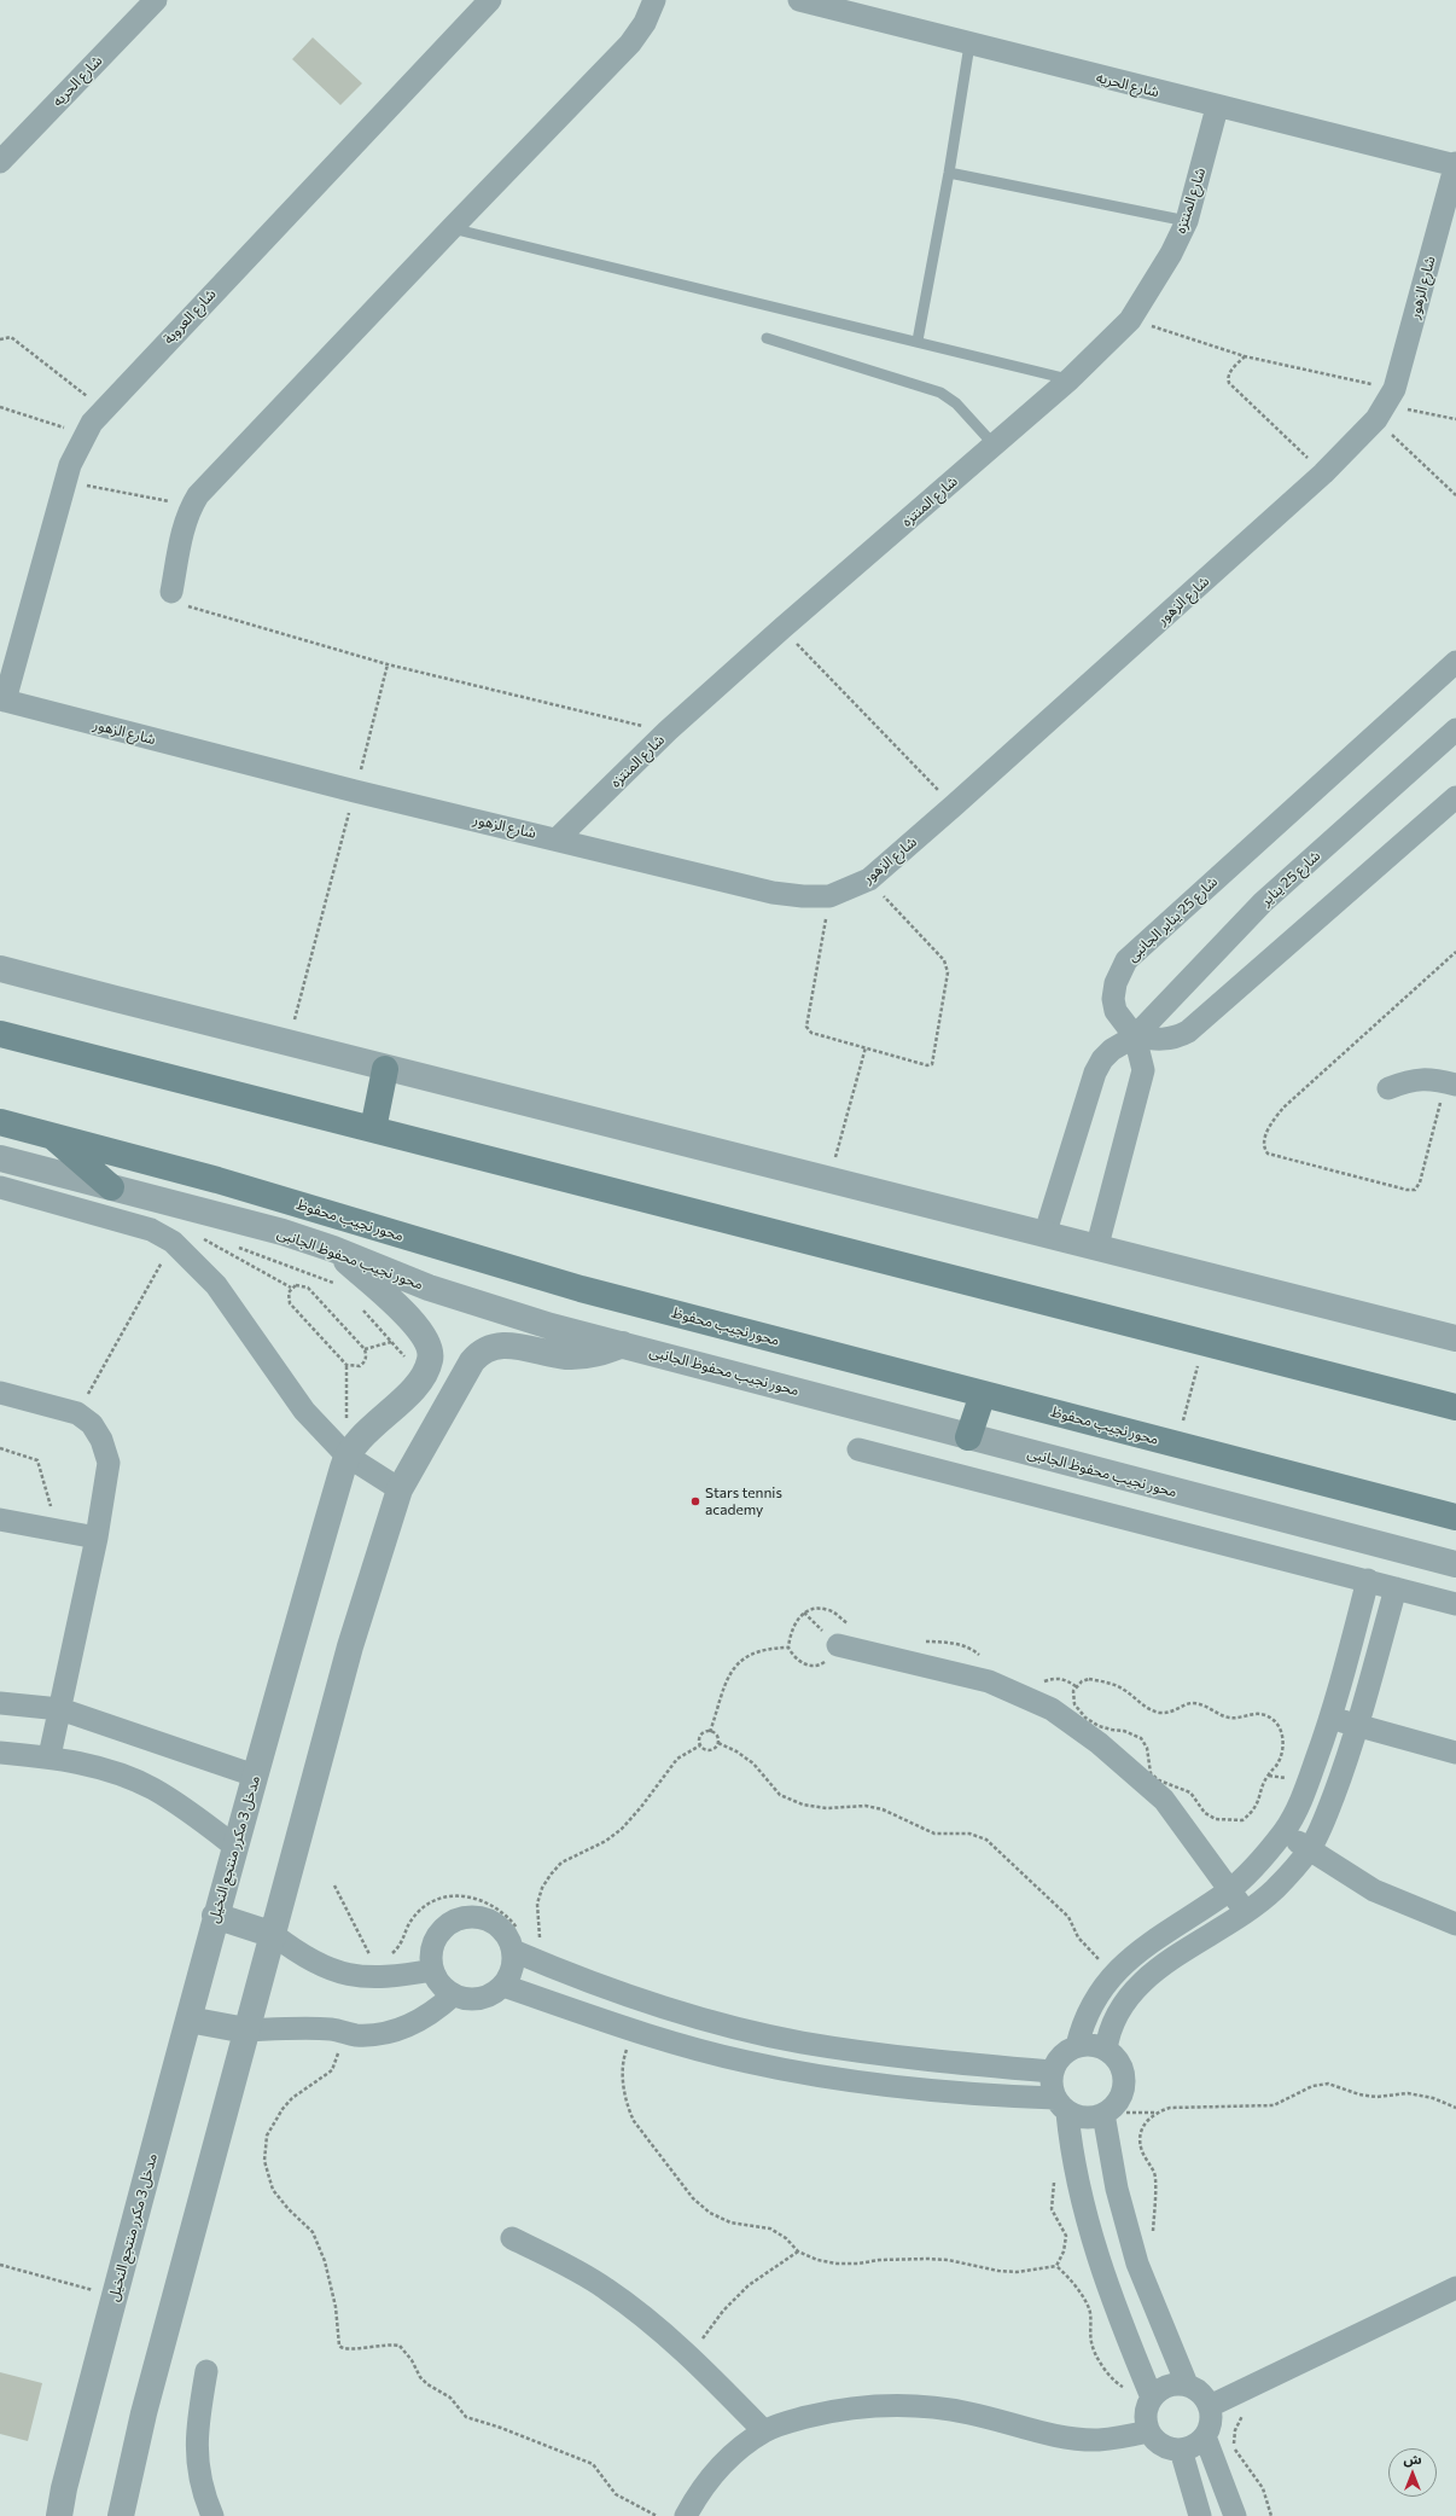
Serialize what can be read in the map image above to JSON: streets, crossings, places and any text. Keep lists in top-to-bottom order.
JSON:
{
  "streets": {
    "main road": ["محور نجيب محفوظ"],
    "street": [
      "شارع الحريه",
      "شارع المنتزه",
      "شارع الزهور",
      "شارع العروبة",
      "شارع 25 يناير",
      "شارع 25 يناير الجانبى",
      "محور نجيب محفوظ الجانبى",
      "مدخل 3 مكرر منتجع النخيل"
    ]
  },
  "crossings": [
    ["شارع الحريه", "شارع المنتزه"],
    ["شارع الحريه", "شارع الزهور"],
    ["شارع المنتزه", "شارع الزهور"],
    ["شارع الزهور", "شارع العروبة"],
    ["شارع 25 يناير", "شارع 25 يناير الجانبى"],
    ["محور نجيب محفوظ الجانبى", "مدخل 3 مكرر منتجع النخيل"]
  ],
  "places": ["Stars tennis academy"],
  "north": "top"
}
